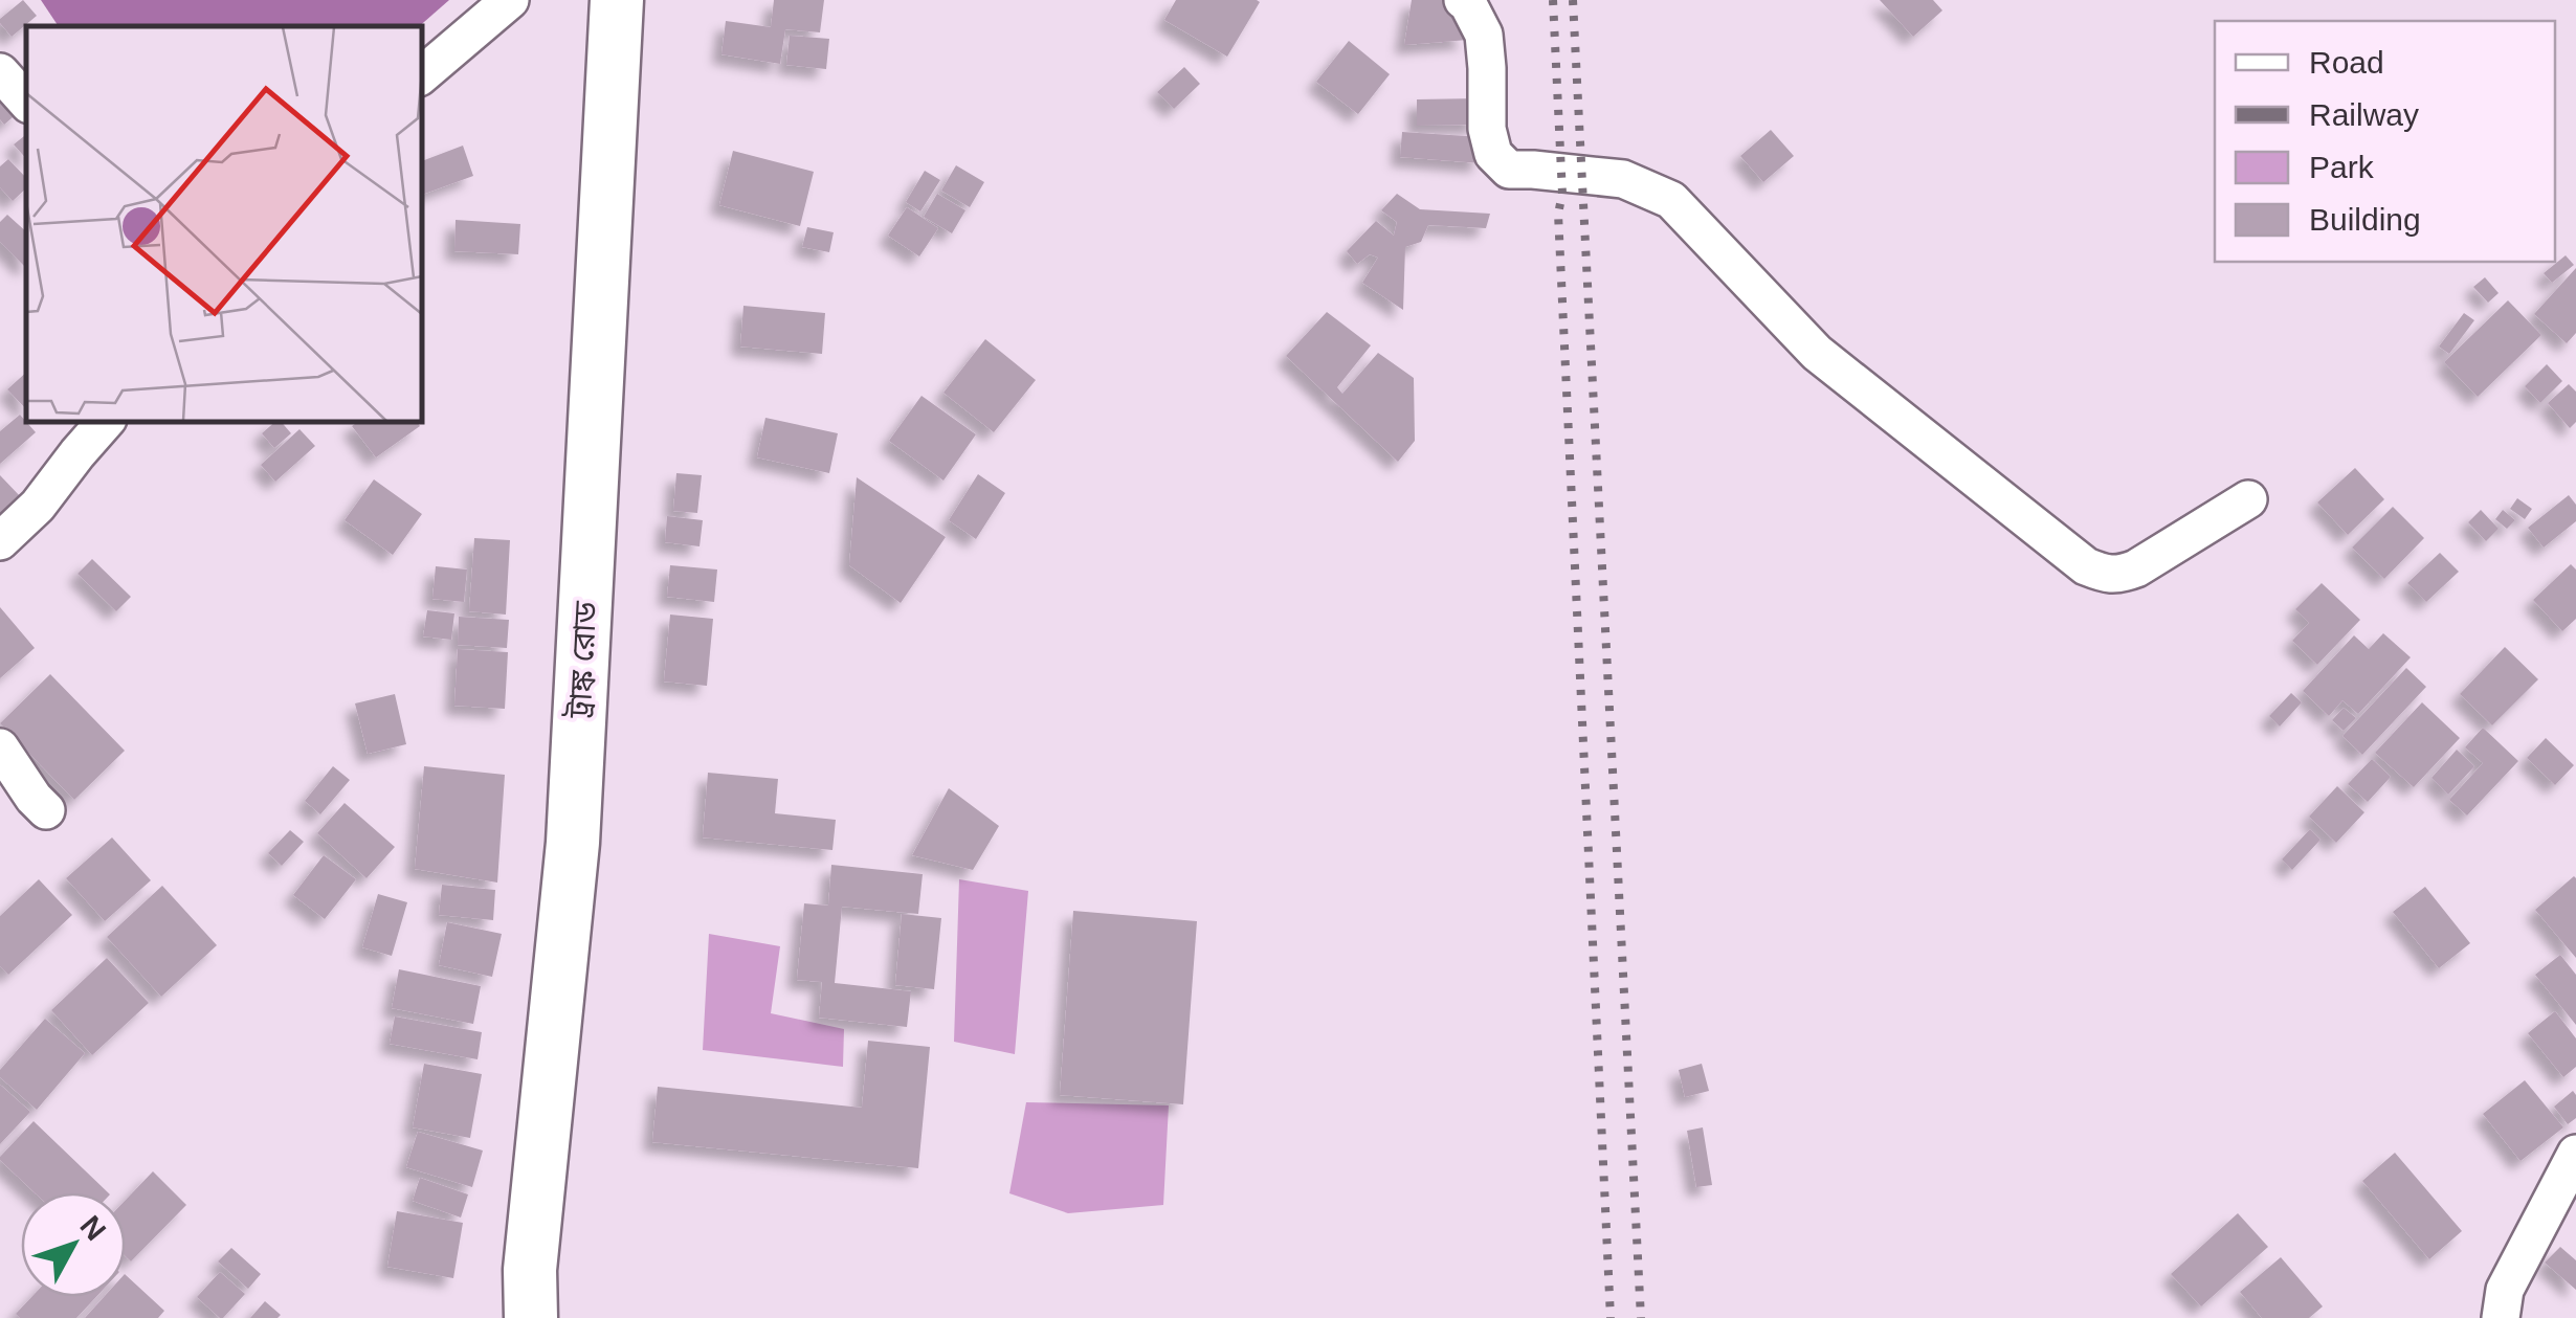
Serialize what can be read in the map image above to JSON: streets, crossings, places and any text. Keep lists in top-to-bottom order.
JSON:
{
  "streets": {
    "main road": ["ট্রাঙ্ক রোড"]
  },
  "legend": [
    "Road",
    "Railway",
    "Park",
    "Building"
  ],
  "north": "top right"
}
